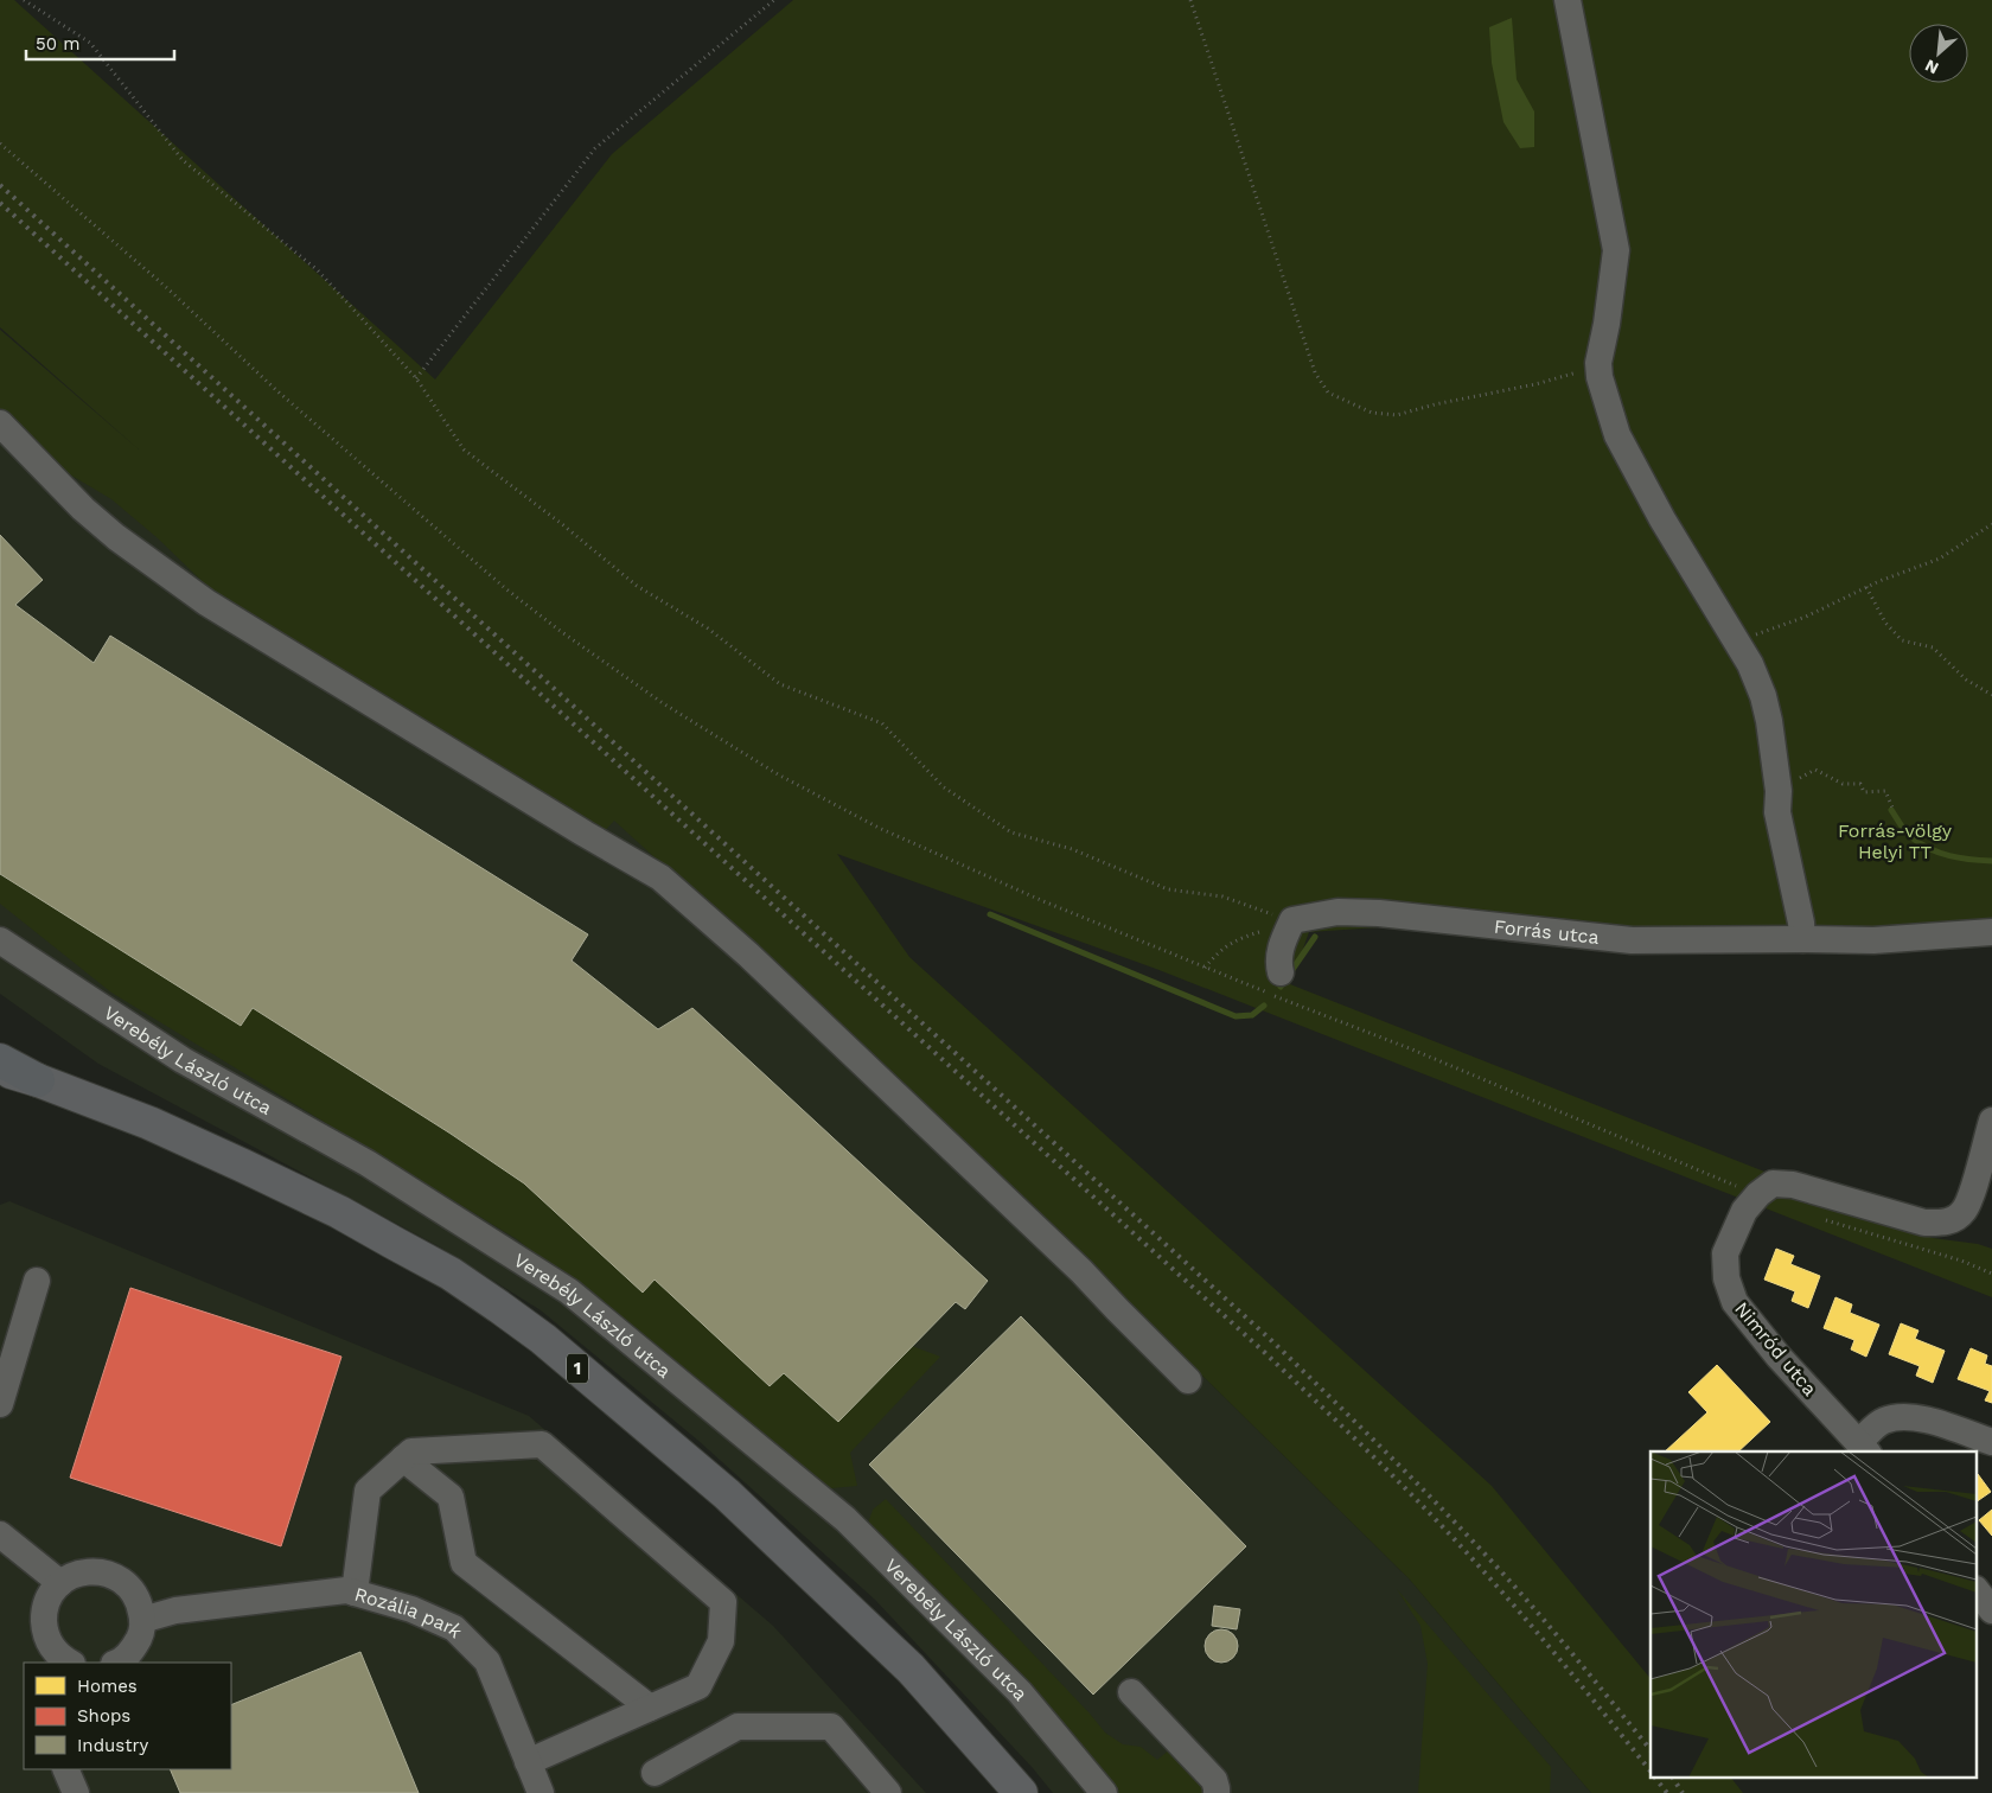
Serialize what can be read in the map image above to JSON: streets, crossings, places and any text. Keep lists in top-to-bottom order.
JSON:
{
  "streets": {
    "main road": ["1"],
    "street": [
      "Forrás utca",
      "Verebély László utca",
      "Nimród utca",
      "Rozália park"
    ]
  },
  "parks": ["Forrás-völgy Helyi TT"],
  "legend": ["Homes", "Shops", "Industry"],
  "scale_bar": "50 m",
  "north": "bottom left"
}
